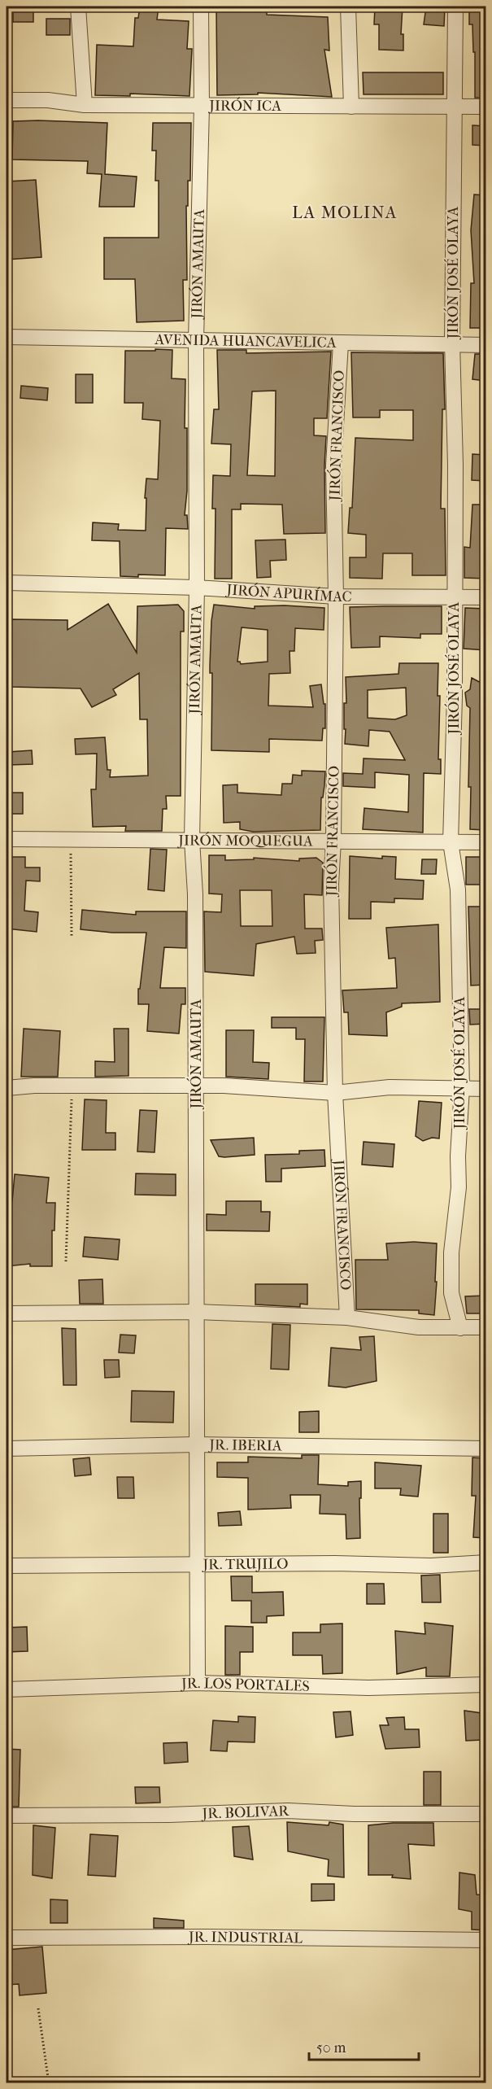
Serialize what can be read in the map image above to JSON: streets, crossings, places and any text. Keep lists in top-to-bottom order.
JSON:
{
  "streets": {
    "street": [
      "JIRÓN ICA",
      "JIRÓN AMAUTA",
      "JIRÓN JOSÉ OLAYA",
      "AVENIDA HUANCAVELICA",
      "JIRÓN FRANCISCO",
      "JIRÓN APURÍMAC",
      "JIRÓN MOQUEGUA",
      "JR. IBERIA",
      "JR. TRUJILO",
      "JR. LOS PORTALES",
      "JR. BOLIVAR",
      "JR. INDUSTRIAL"
    ]
  },
  "crossings": [
    ["JIRÓN ICA", "JIRÓN AMAUTA"],
    ["JIRÓN ICA", "JIRÓN JOSÉ OLAYA"],
    ["JIRÓN AMAUTA", "AVENIDA HUANCAVELICA"],
    ["JIRÓN AMAUTA", "JIRÓN APURÍMAC"],
    ["JIRÓN AMAUTA", "JIRÓN MOQUEGUA"],
    ["JIRÓN AMAUTA", "JR. IBERIA"],
    ["JIRÓN AMAUTA", "JR. TRUJILO"],
    ["JIRÓN AMAUTA", "JR. LOS PORTALES"],
    ["JIRÓN JOSÉ OLAYA", "AVENIDA HUANCAVELICA"],
    ["JIRÓN JOSÉ OLAYA", "JIRÓN APURÍMAC"],
    ["JIRÓN JOSÉ OLAYA", "JIRÓN MOQUEGUA"],
    ["AVENIDA HUANCAVELICA", "JIRÓN FRANCISCO"],
    ["JIRÓN FRANCISCO", "JIRÓN APURÍMAC"],
    ["JIRÓN FRANCISCO", "JIRÓN MOQUEGUA"]
  ],
  "districts": ["LA MOLINA"],
  "scale_bar": "50 m"
}
